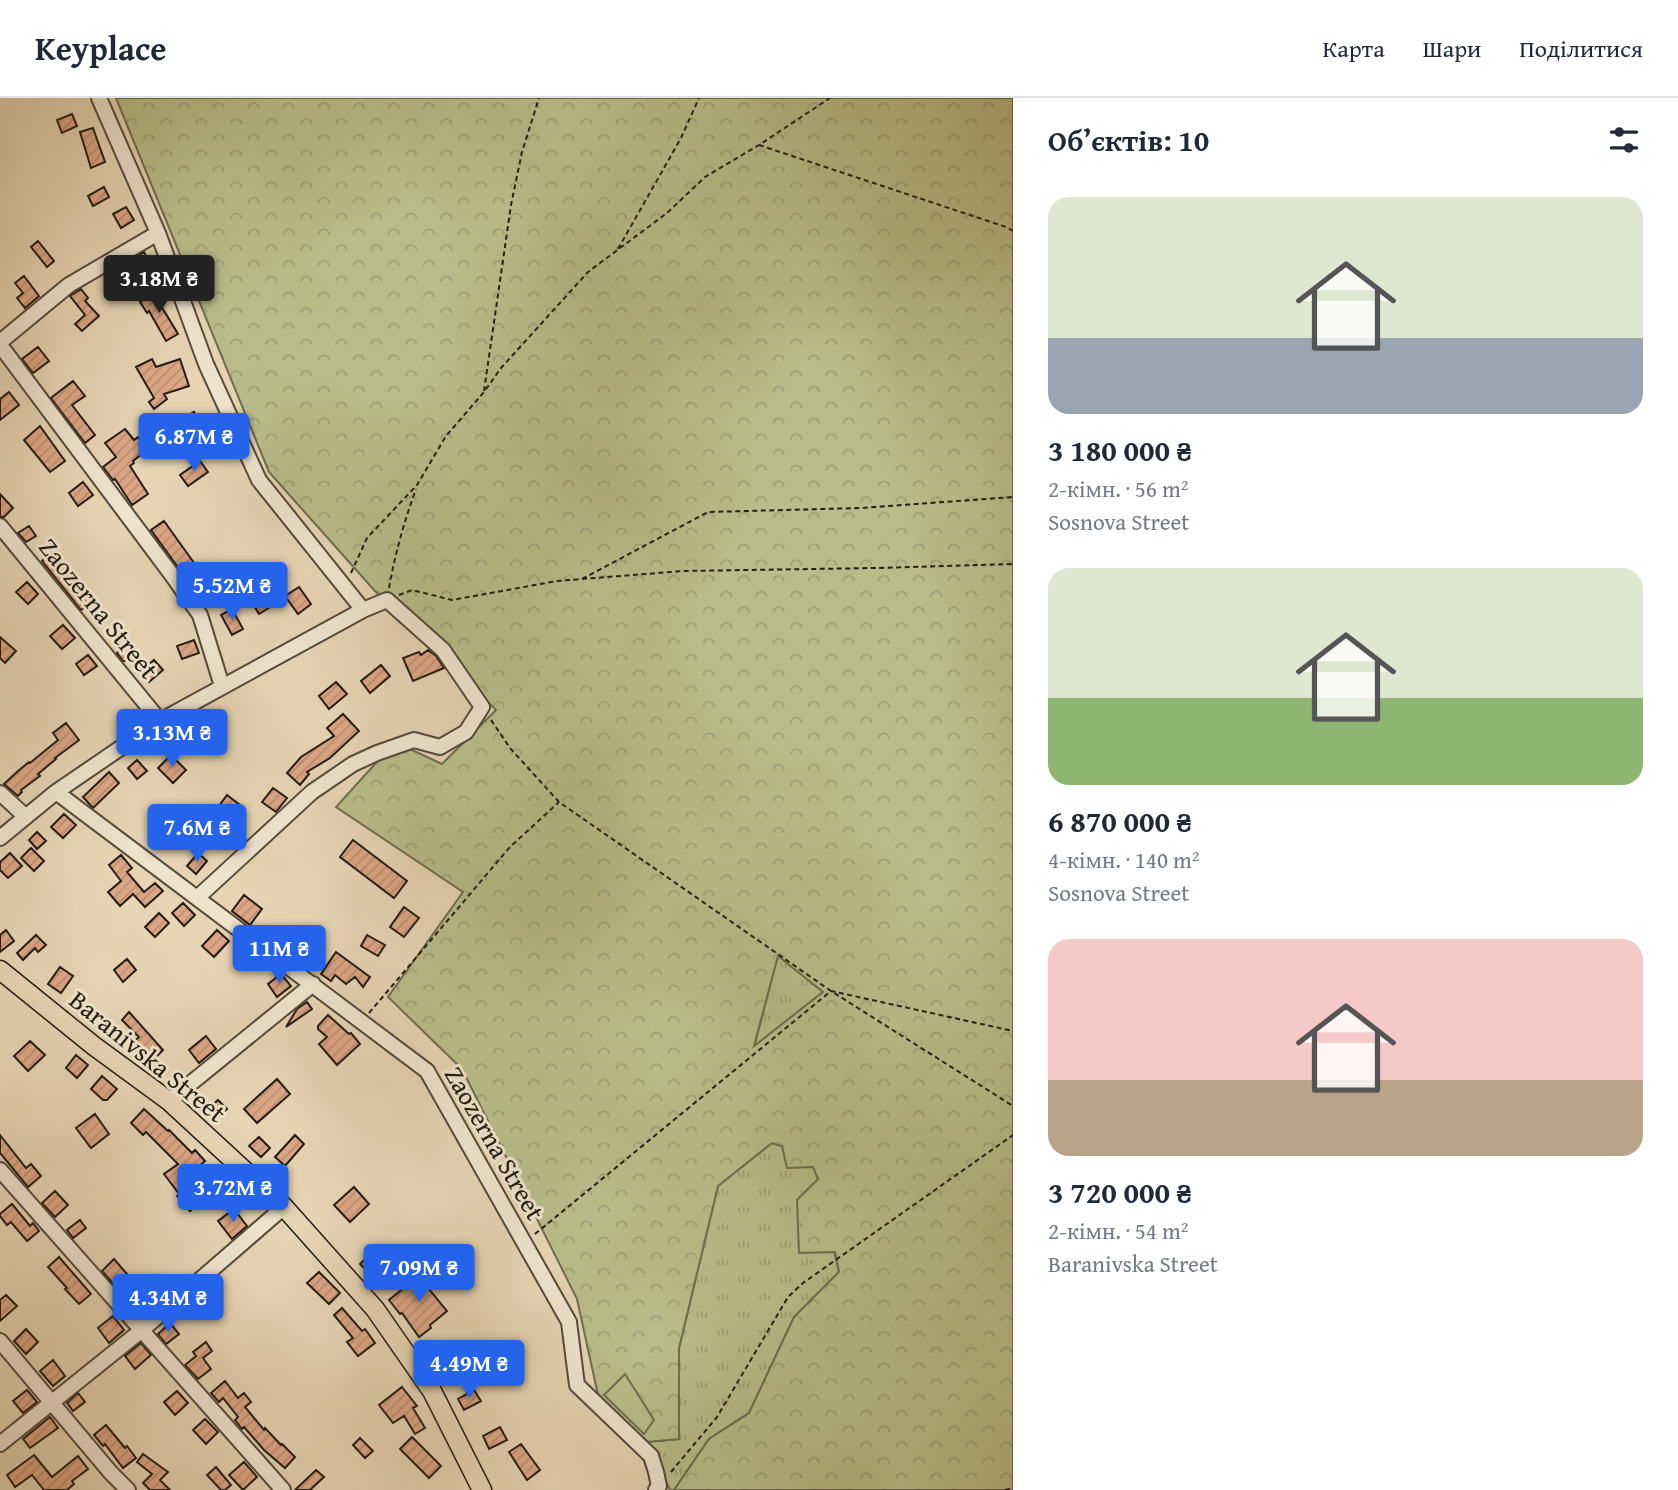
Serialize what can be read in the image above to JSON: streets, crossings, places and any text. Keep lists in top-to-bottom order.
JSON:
{
  "streets": {
    "main road": ["Baranivska Street"],
    "street": ["Zaozerna Street"]
  },
  "page": {
    "header": "Keyplace",
    "nav": ["Карта", "Шари", "Поділитися"],
    "heading": "Об’єктів: 10",
    "list": [
      {
        "name": "3 180 000 ₴",
        "note": "2-кімн. · 56 m² · Sosnova Street"
      },
      {
        "name": "6 870 000 ₴",
        "note": "4-кімн. · 140 m² · Sosnova Street"
      },
      {
        "name": "3 720 000 ₴",
        "note": "2-кімн. · 54 m² · Baranivska Street"
      }
    ],
    "price": [
      "3.18M ₴",
      "6.87M ₴",
      "5.52M ₴",
      "3.13M ₴",
      "7.6M ₴",
      "11M ₴",
      "3.72M ₴",
      "7.09M ₴",
      "4.34M ₴",
      "4.49M ₴"
    ]
  }
}
